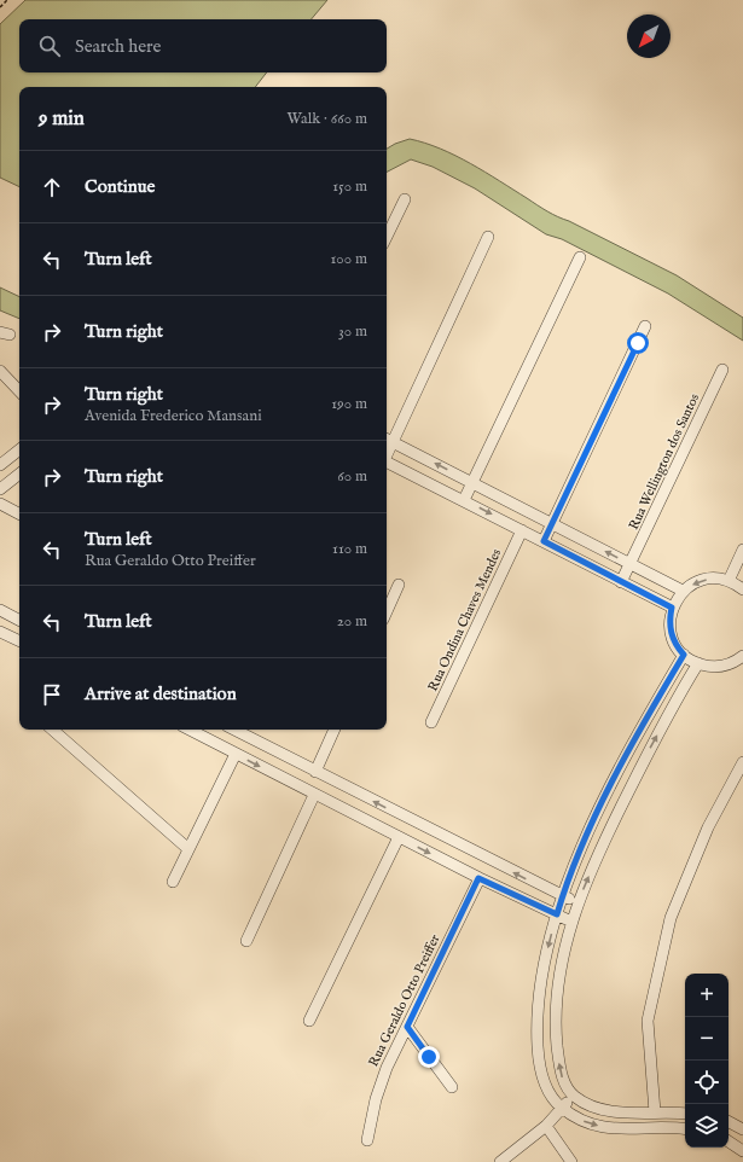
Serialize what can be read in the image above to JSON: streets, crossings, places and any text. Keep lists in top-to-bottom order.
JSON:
{
  "streets": {
    "street": ["Rua Wellington dos Santos", "Rua Ondina Chaves Mendes", "Rua Geraldo Otto Preiffer"]
  },
  "north": "bottom left",
  "page": {
    "search": "Search here",
    "heading": ["9 min", "Walk · 660 m"],
    "list": [
      ["Continue", "150 m"],
      ["Turn left", "100 m"],
      ["Turn right", "30 m"],
      ["Turn right", "Avenida Frederico Mansani", "190 m"],
      ["Turn right", "60 m"],
      ["Turn left", "Rua Geraldo Otto Preiffer", "110 m"],
      ["Turn left", "20 m"],
      "Arrive at destination"
    ],
    "map_buttons": ["+", "−"]
  }
}
